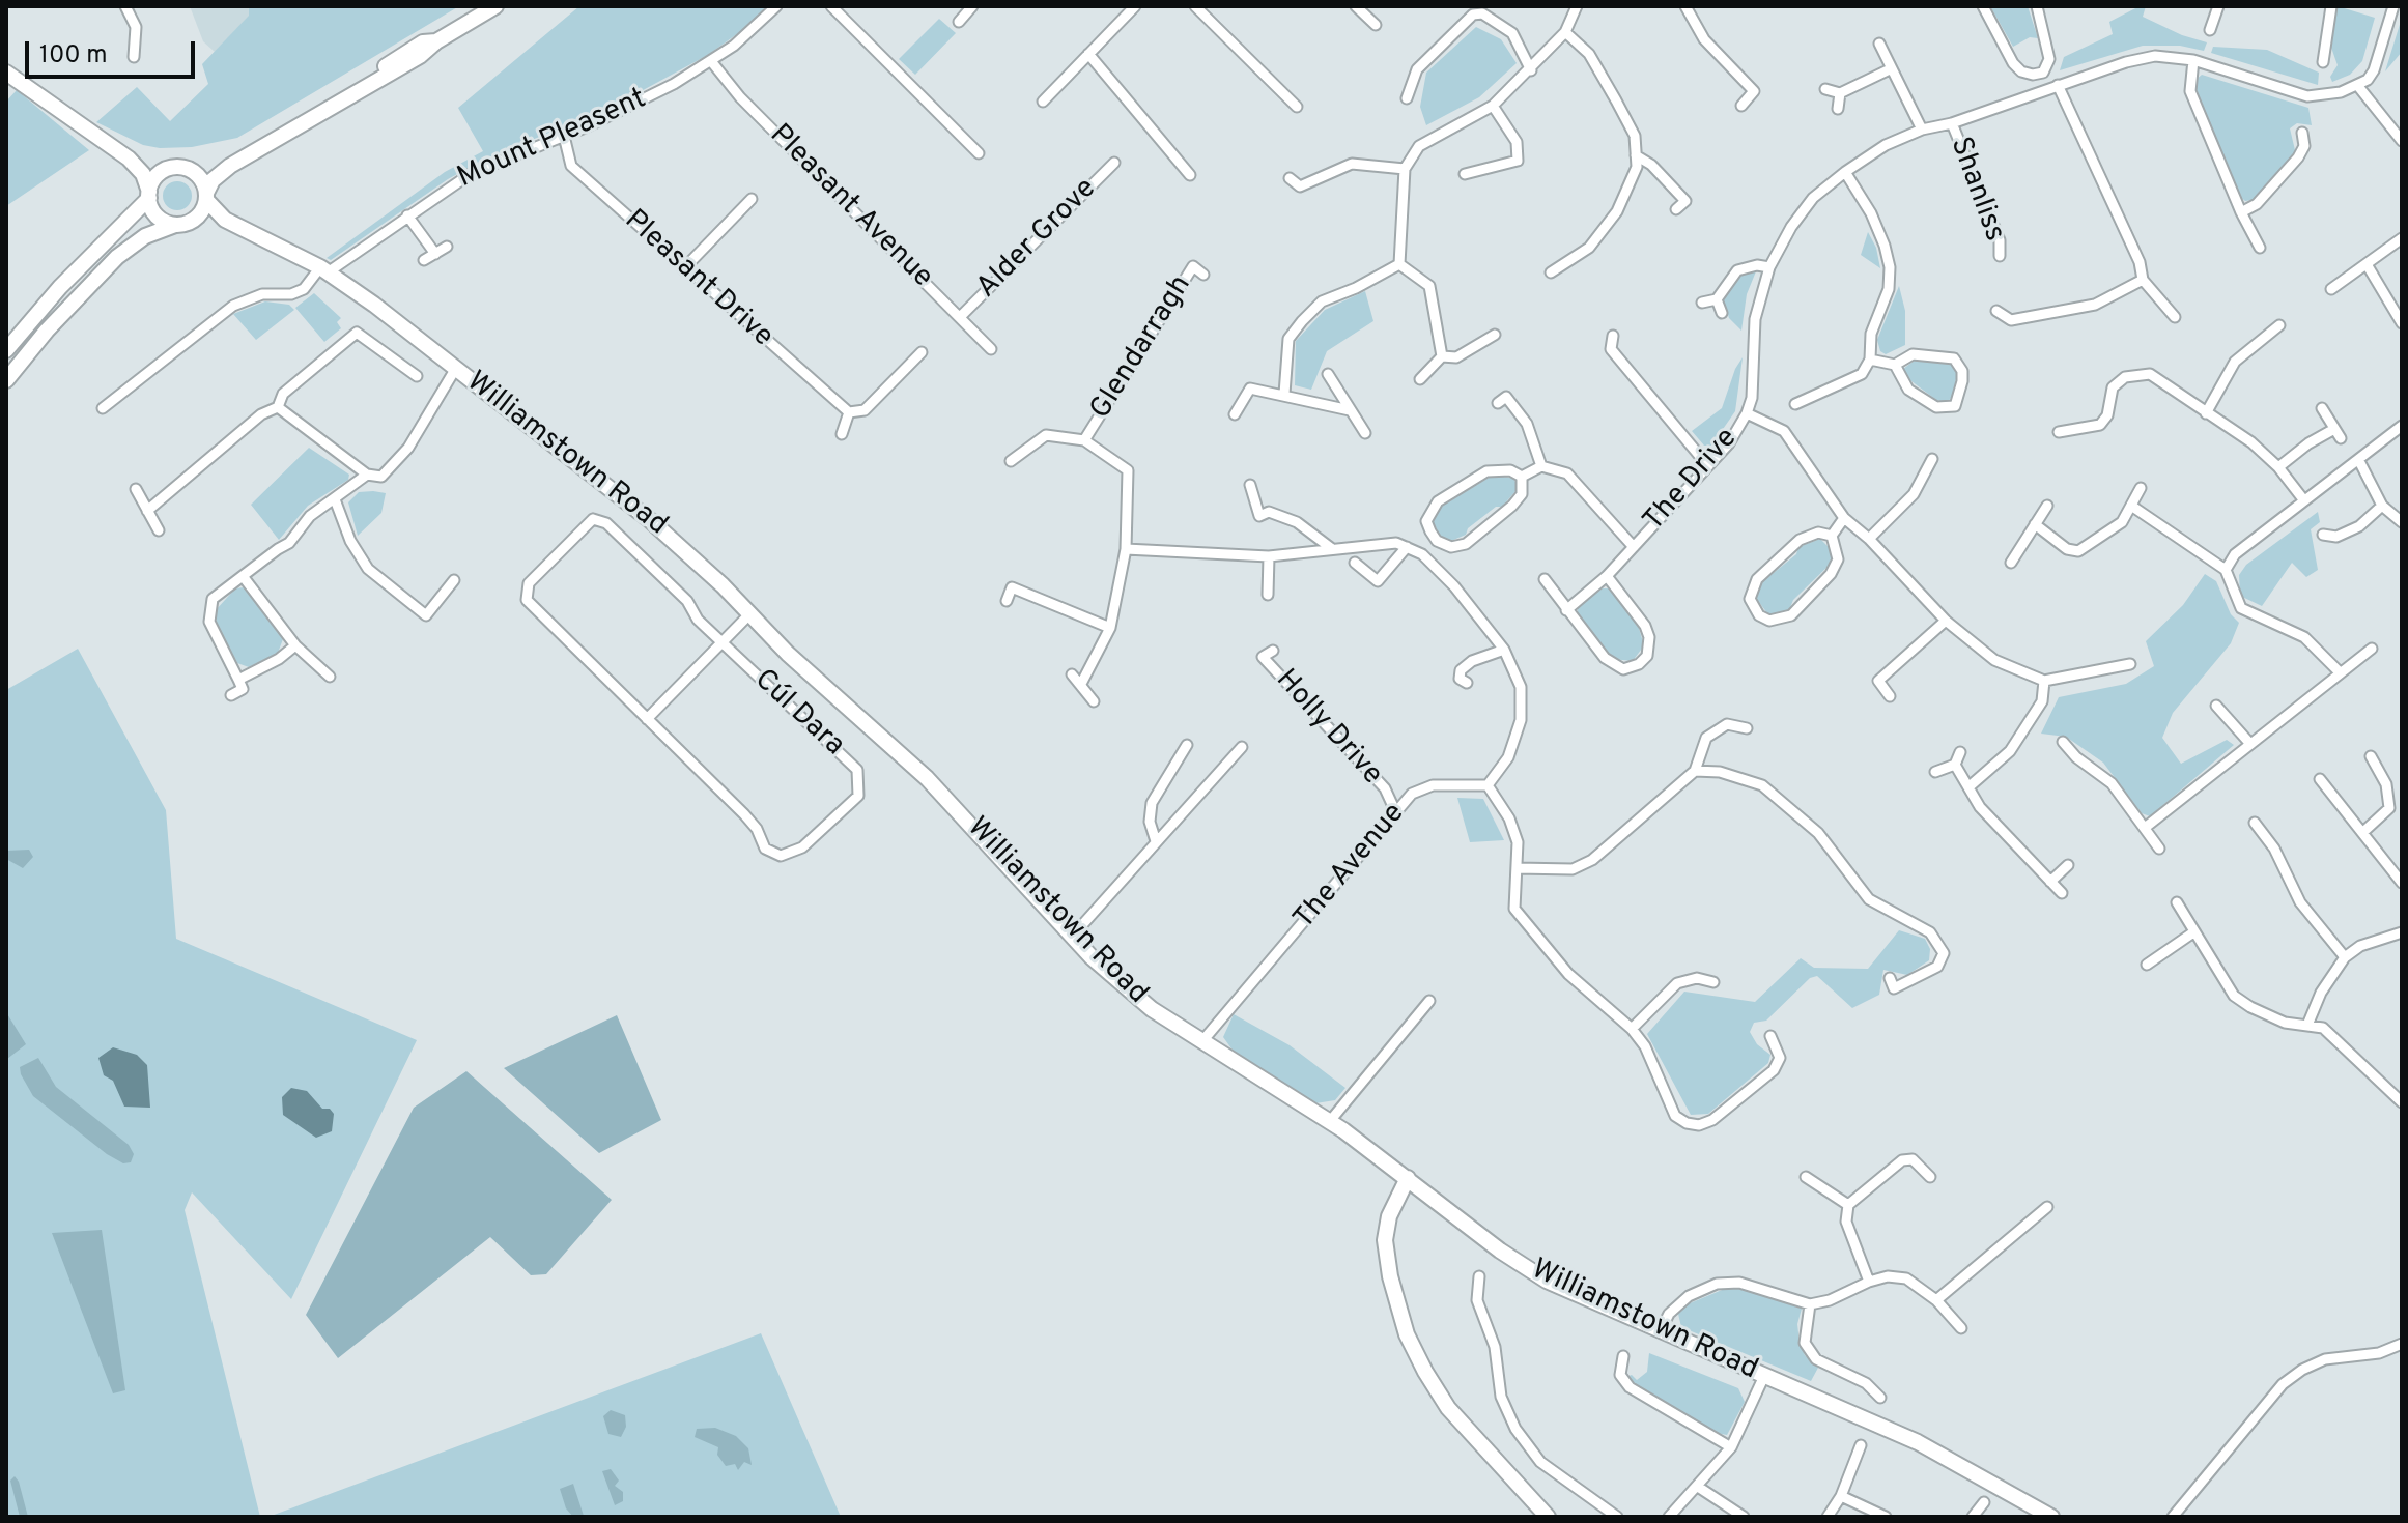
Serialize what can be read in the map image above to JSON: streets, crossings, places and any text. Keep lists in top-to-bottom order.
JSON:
{
  "streets": {
    "street": [
      "Mount Pleasent",
      "Shanliss",
      "Pleasant Avenue",
      "Alder Grove",
      "Pleasant Drive",
      "Glendarragh",
      "Williamstown Road",
      "The Drive",
      "Cúl Dara",
      "Holly Drive",
      "The Avenue"
    ]
  },
  "crossings": [
    ["Mount Pleasent", "Pleasant Avenue"],
    ["Mount Pleasent", "Pleasant Drive"],
    ["Mount Pleasent", "Williamstown Road"],
    ["Shanliss", "The Drive"],
    ["Pleasant Avenue", "Alder Grove"],
    ["Williamstown Road", "The Avenue"],
    ["Holly Drive", "The Avenue"]
  ],
  "scale_bar": "100 m"
}
